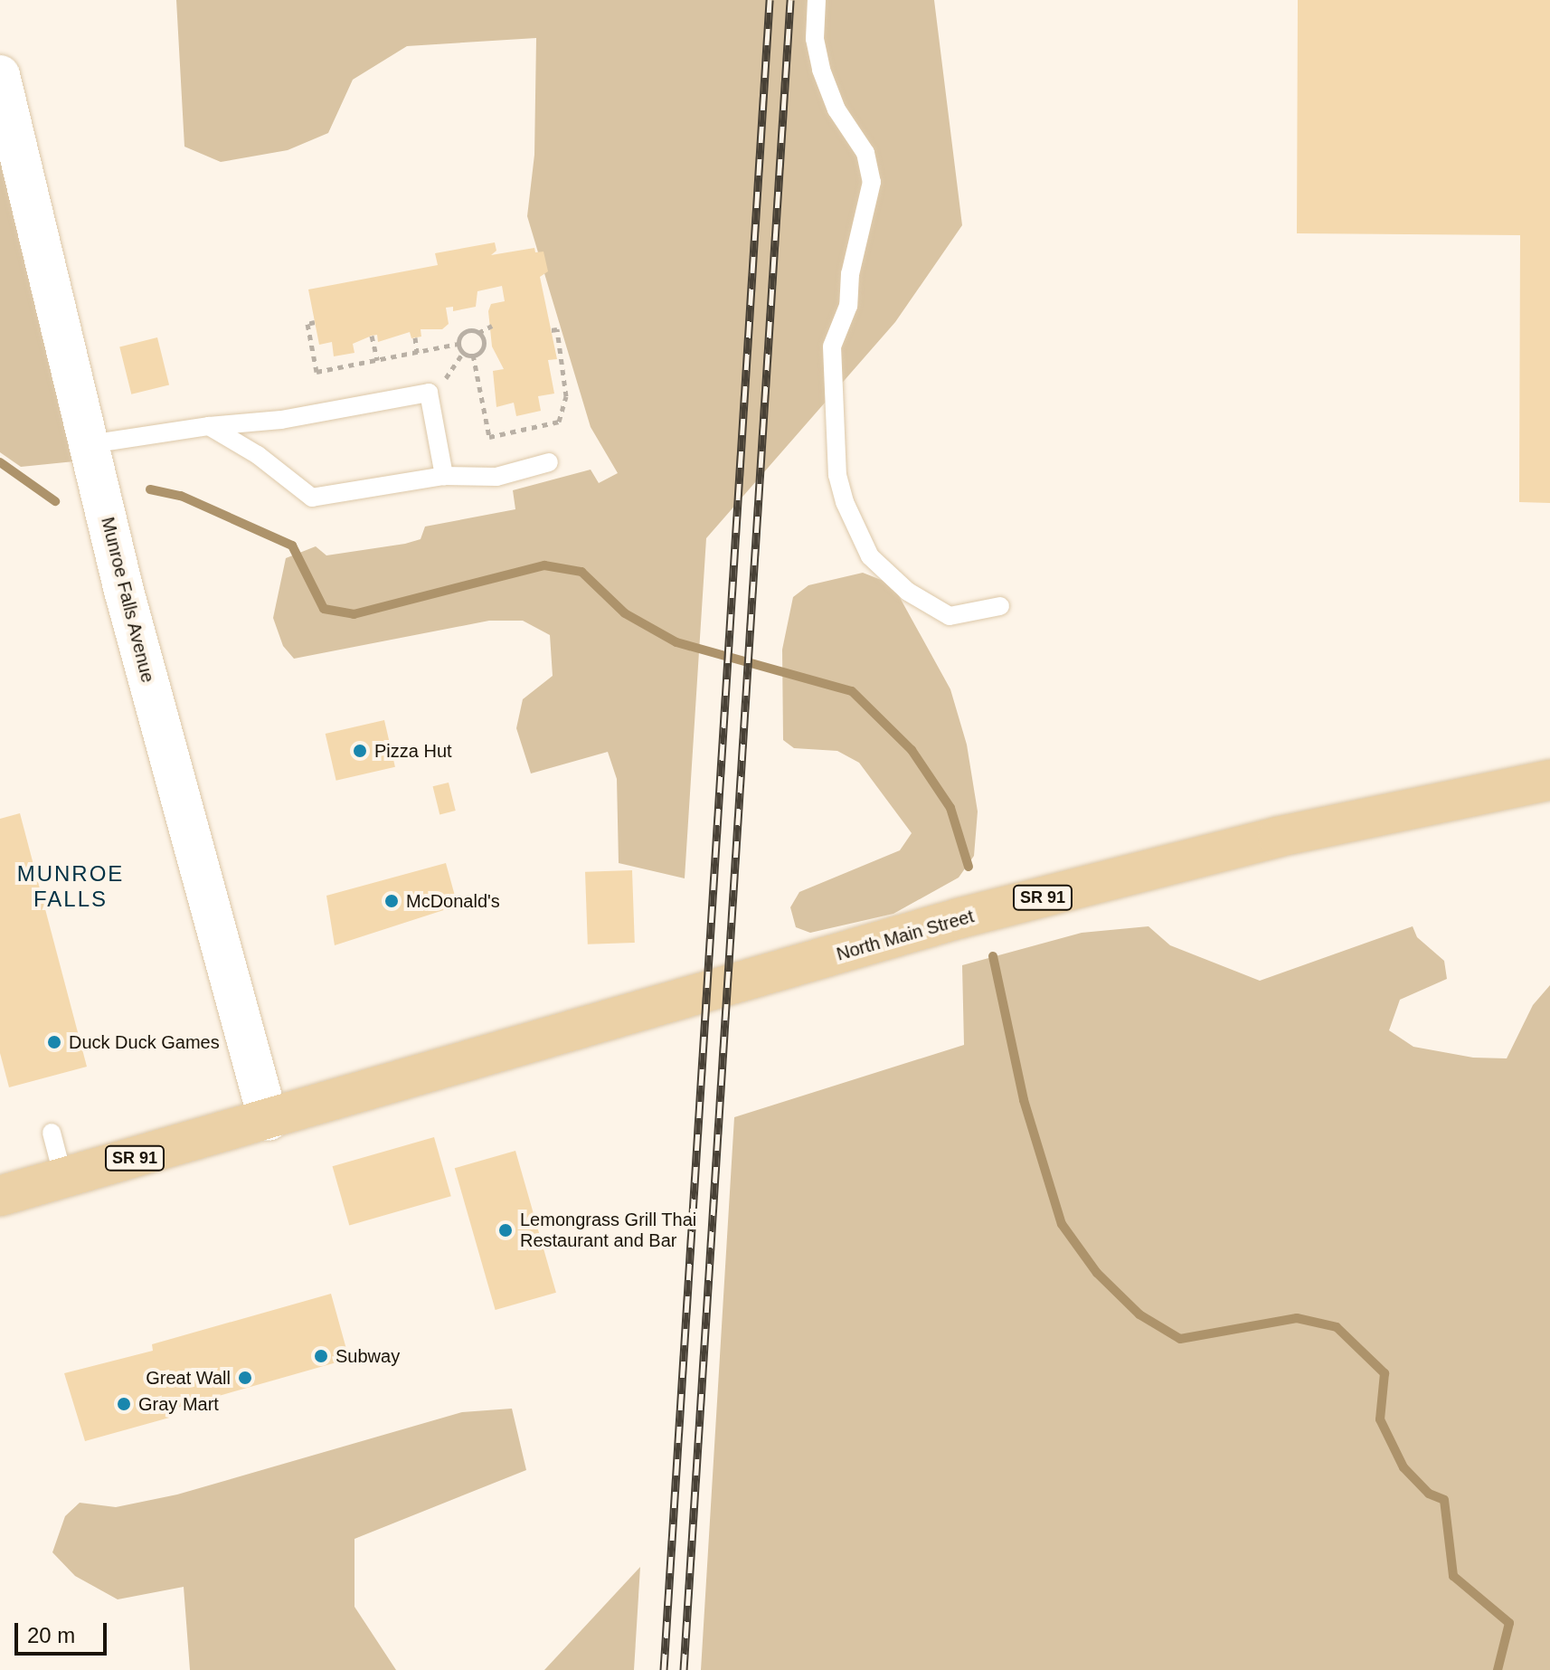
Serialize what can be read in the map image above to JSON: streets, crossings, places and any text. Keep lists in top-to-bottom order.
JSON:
{
  "streets": {
    "main road": ["SR 91", "North Main Street"],
    "street": ["Munroe Falls Avenue"]
  },
  "crossings": [
    ["Munroe Falls Avenue", "SR 91"],
    ["Munroe Falls Avenue", "North Main Street"],
    ["SR 91", "North Main Street"]
  ],
  "districts": ["MUNROE FALLS"],
  "places": [
    "Pizza Hut",
    "McDonald's",
    "Duck Duck Games",
    "Lemongrass Grill Thai Restaurant and Bar",
    "Subway",
    "Great Wall",
    "Gray Mart"
  ],
  "scale_bar": "20 m"
}
